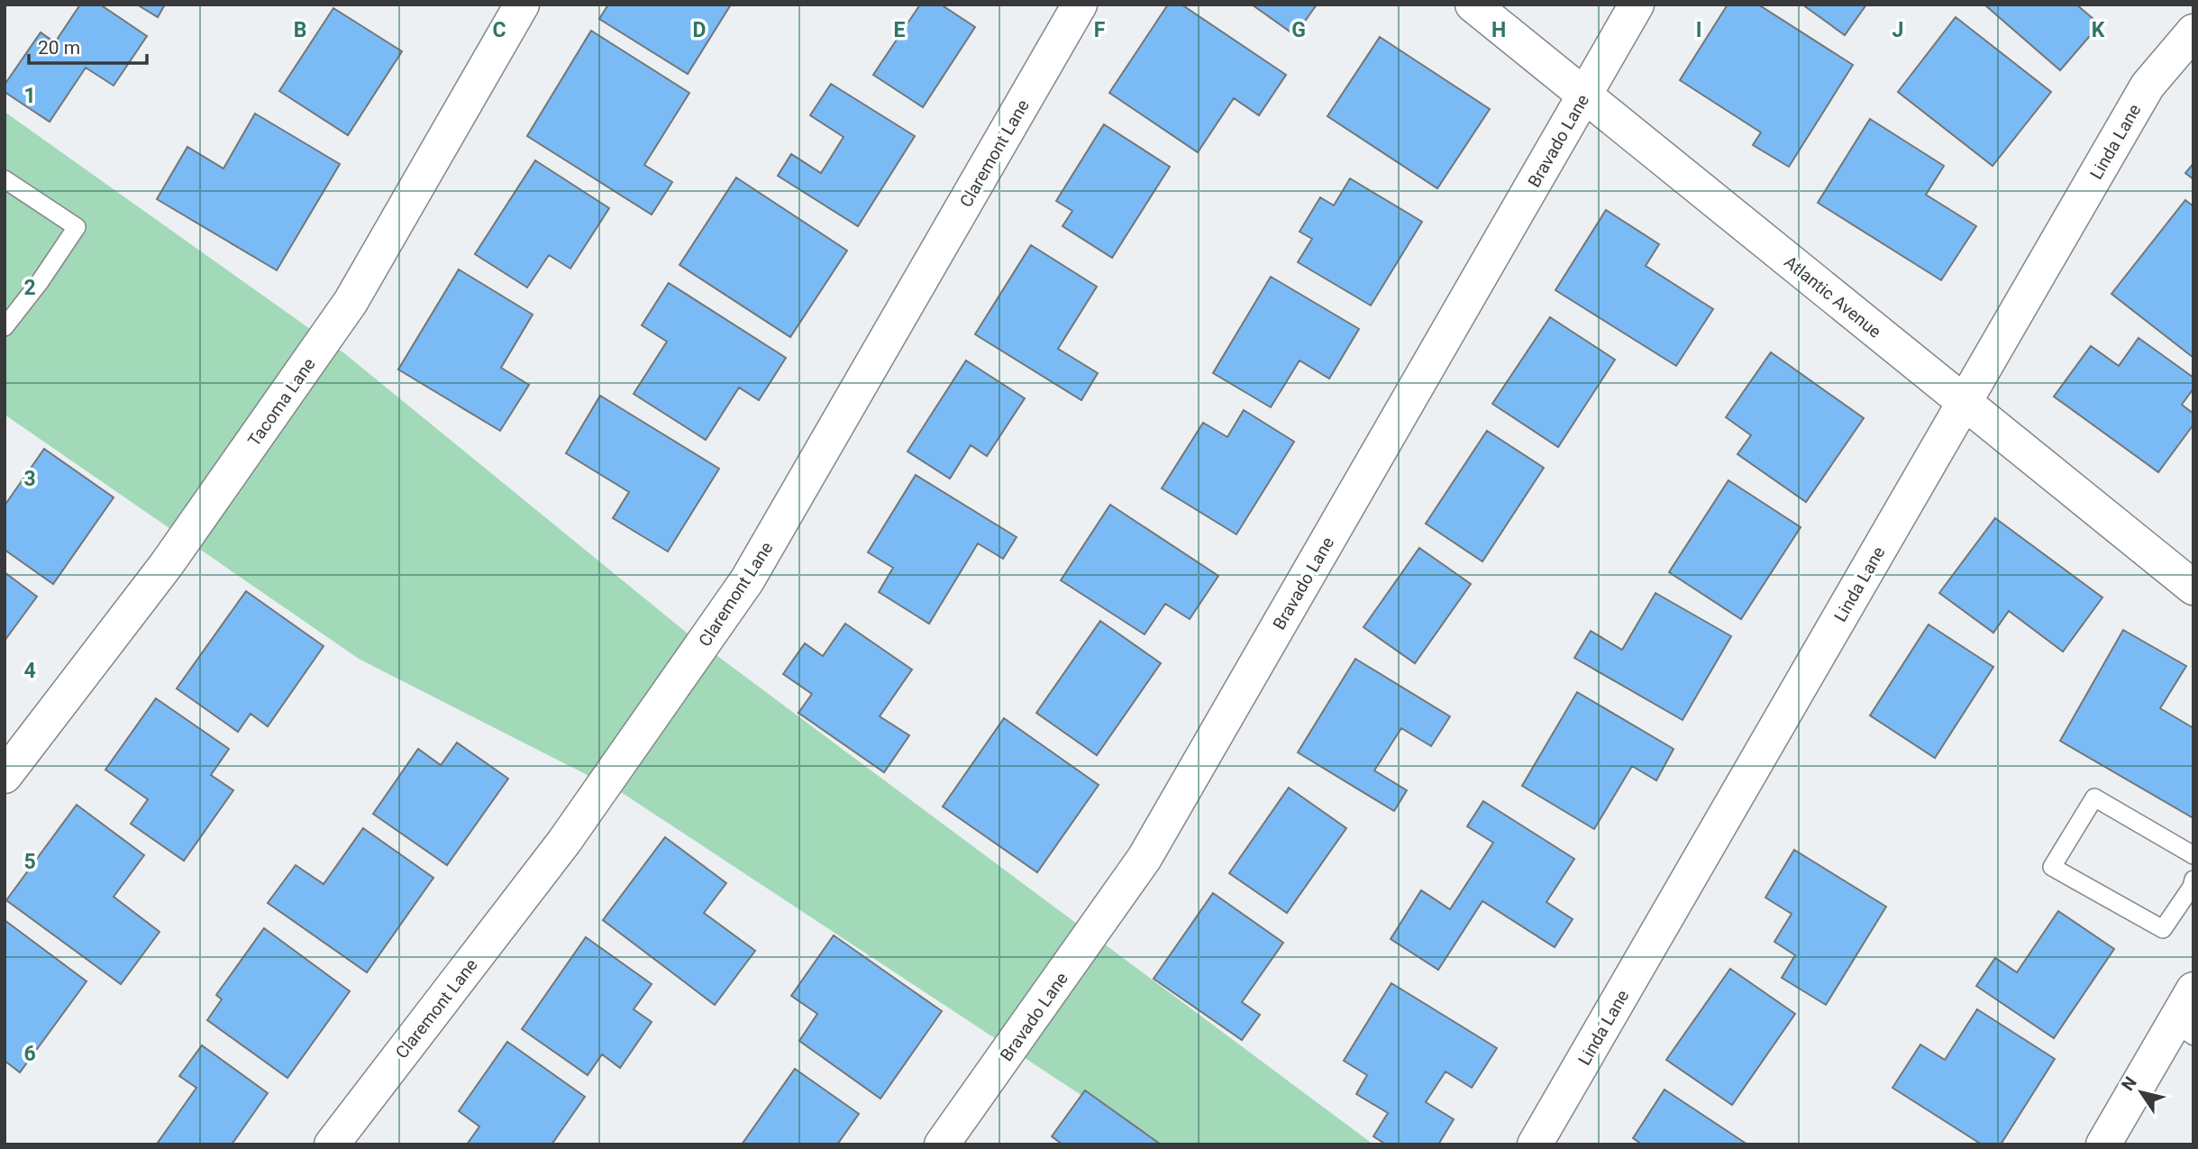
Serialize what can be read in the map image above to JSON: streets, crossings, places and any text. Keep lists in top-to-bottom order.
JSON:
{
  "streets": {
    "street": [
      "Bravado Lane",
      "Linda Lane",
      "Claremont Lane",
      "Atlantic Avenue",
      "Tacoma Lane"
    ]
  },
  "crossings": [
    ["Bravado Lane", "Atlantic Avenue"],
    ["Linda Lane", "Atlantic Avenue"]
  ],
  "scale_bar": "20 m",
  "north": "top left",
  "grid": {
    "columns": [
      "B",
      "C",
      "D",
      "E",
      "F",
      "G",
      "H",
      "I",
      "J",
      "K"
    ],
    "rows": [
      "1",
      "2",
      "3",
      "4",
      "5",
      "6"
    ]
  }
}
